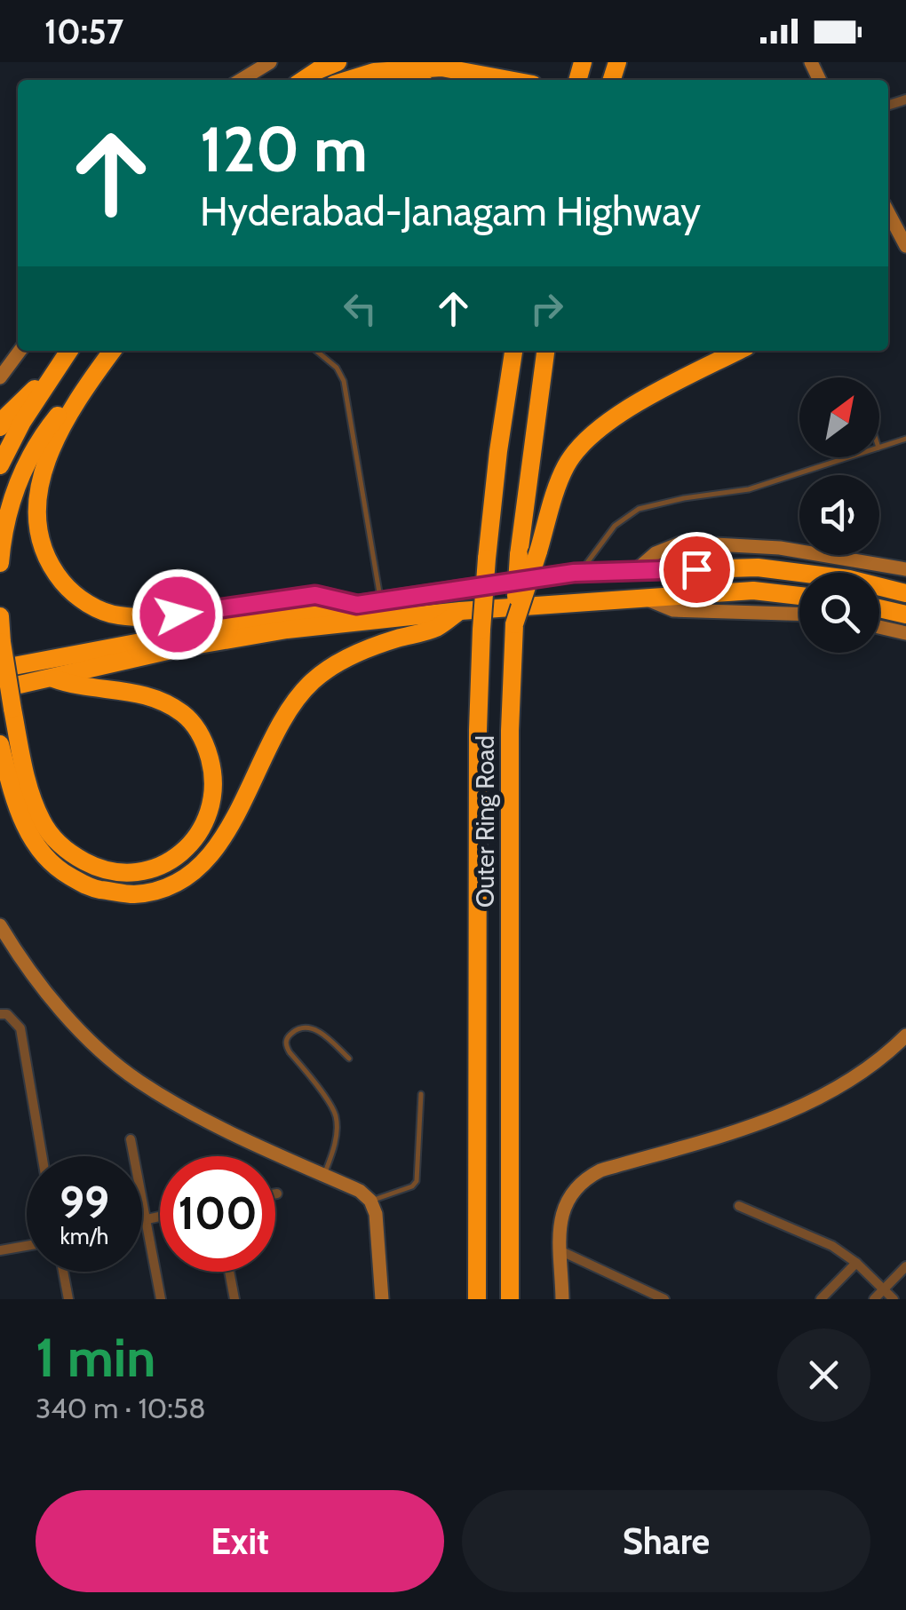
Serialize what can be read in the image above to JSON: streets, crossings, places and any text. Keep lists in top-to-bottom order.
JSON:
{
  "streets": {
    "highway": ["Outer Ring Road"]
  },
  "north": "top right",
  "page": {
    "status": "10:57",
    "turn": ["120 m", "Hyderabad-Janagam Highway"],
    "speed": "99 km/h",
    "limit": "100",
    "heading": ["1 min", "340 m · 10:58"],
    "buttons": ["Exit", "Share"]
  }
}
